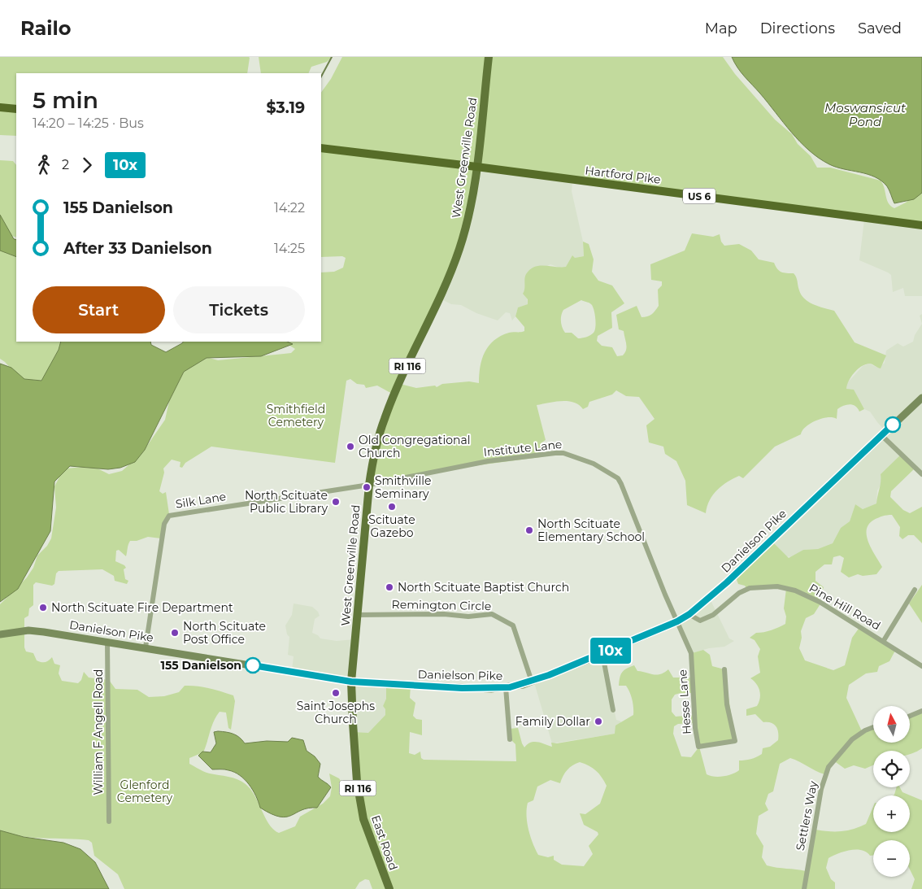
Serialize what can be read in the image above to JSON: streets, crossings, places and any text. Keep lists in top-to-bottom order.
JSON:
{
  "streets": {
    "highway": ["Hartford Pike", "US 6"],
    "main road": [
      "West Greenville Road",
      "RI 116",
      "Danielson Pike",
      "East Road"
    ],
    "street": [
      "Institute Lane",
      "Silk Lane",
      "Remington Circle",
      "Pine Hill Road",
      "Hesse Lane",
      "William F Angell Road",
      "Settlers Way"
    ]
  },
  "crossings": [
    ["West Greenville Road", "Hartford Pike"],
    ["West Greenville Road", "Institute Lane"],
    ["West Greenville Road", "Silk Lane"],
    ["West Greenville Road", "Danielson Pike"],
    ["West Greenville Road", "Remington Circle"],
    ["West Greenville Road", "East Road"],
    ["Institute Lane", "Silk Lane"],
    ["Institute Lane", "Danielson Pike"],
    ["Institute Lane", "Hesse Lane"],
    ["Silk Lane", "Danielson Pike"],
    ["Danielson Pike", "Remington Circle"],
    ["Danielson Pike", "Pine Hill Road"],
    ["Danielson Pike", "Hesse Lane"],
    ["Danielson Pike", "William F Angell Road"],
    ["Danielson Pike", "East Road"]
  ],
  "water": ["Moswansicut Pond"],
  "parks": ["Smithfield Cemetery", "Glenford Cemetery"],
  "places": [
    "Old Congregational Church",
    "Smithville Seminary",
    "North Scituate Public Library",
    "Scituate Gazebo",
    "North Scituate Elementary School",
    "North Scituate Baptist Church",
    "North Scituate Fire Department",
    "North Scituate Post Office",
    "155 Danielson",
    "Saint Josephs Church",
    "Family Dollar"
  ],
  "lines": ["bus line 10x"],
  "north": "top",
  "page": {
    "header": "Railo",
    "nav": ["Map", "Directions", "Saved"],
    "on_map": "10x",
    "heading": ["5 min", "14:20 – 14:25 · Bus", "$3.19"],
    "legs": ["2", "10x"],
    "list": [
      {
        "name": "155 Danielson",
        "value": "14:22"
      },
      {
        "name": "After 33 Danielson",
        "value": "14:25"
      }
    ],
    "buttons": ["Start", "Tickets"],
    "map_buttons": ["+", "−"]
  }
}
